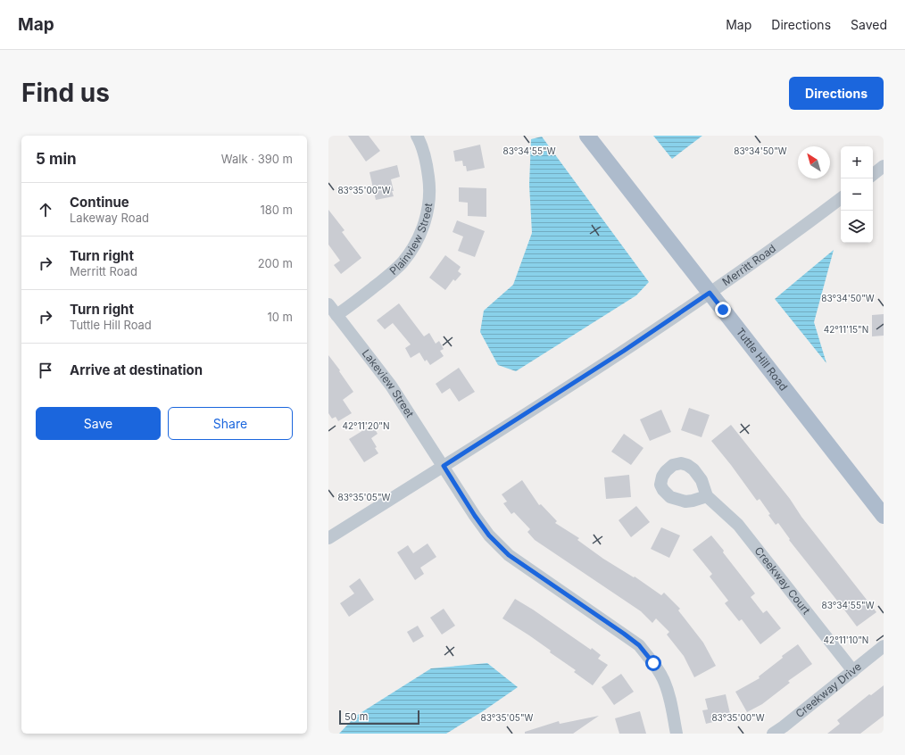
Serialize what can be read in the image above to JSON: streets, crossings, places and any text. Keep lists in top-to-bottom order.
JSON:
{
  "streets": {
    "main road": ["Tuttle Hill Road"],
    "street": [
      "Plainview Street",
      "Merritt Road",
      "Lakeview Street",
      "Creekway Court",
      "Creekway Drive"
    ]
  },
  "crossings": [
    ["Plainview Street", "Lakeview Street"],
    ["Merritt Road", "Tuttle Hill Road"],
    ["Merritt Road", "Lakeview Street"],
    ["Creekway Court", "Creekway Drive"]
  ],
  "scale_bar": "50 m",
  "north": "top left",
  "page": {
    "header": "Map",
    "nav": ["Map", "Directions", "Saved"],
    "buttons": [
      "Directions",
      ["Save", "Share"]
    ],
    "title": "Find us",
    "heading": ["5 min", "Walk · 390 m"],
    "map_buttons": ["+", "−"],
    "list": [
      ["Continue", "Lakeway Road", "180 m"],
      ["Turn right", "Merritt Road", "200 m"],
      ["Turn right", "Tuttle Hill Road", "10 m"],
      "Arrive at destination"
    ],
    "scale": "50 m"
  },
  "coordinates": [
    "83°34'55\"W",
    "83°34'50\"W",
    "83°35'00\"W",
    "42°11'15\"N",
    "42°11'20\"N",
    "83°35'05\"W",
    "42°11'10\"N"
  ]
}
